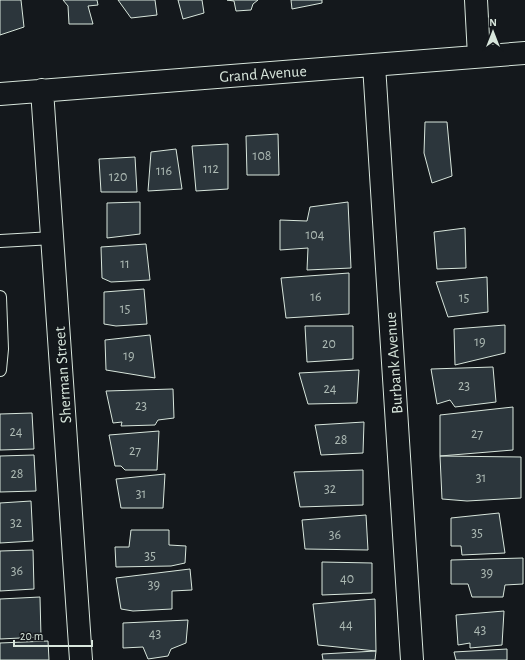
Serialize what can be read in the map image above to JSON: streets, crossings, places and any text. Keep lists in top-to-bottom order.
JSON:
{
  "streets": {
    "street": ["Grand Avenue", "Burbank Avenue", "Sherman Street"]
  },
  "crossings": [
    ["Grand Avenue", "Burbank Avenue"],
    ["Grand Avenue", "Sherman Street"]
  ],
  "house_numbers": [
    "108",
    "112",
    "116",
    "120",
    "104",
    "11",
    "16",
    "15",
    "15",
    "19",
    "20",
    "19",
    "23",
    "24",
    "23",
    "24",
    "27",
    "28",
    "27",
    "28",
    "31",
    "32",
    "31",
    "32",
    "35",
    "36",
    "35",
    "36",
    "39",
    "40",
    "39",
    "44",
    "43",
    "43"
  ],
  "scale_bar": "20 m",
  "north": "top"
}
